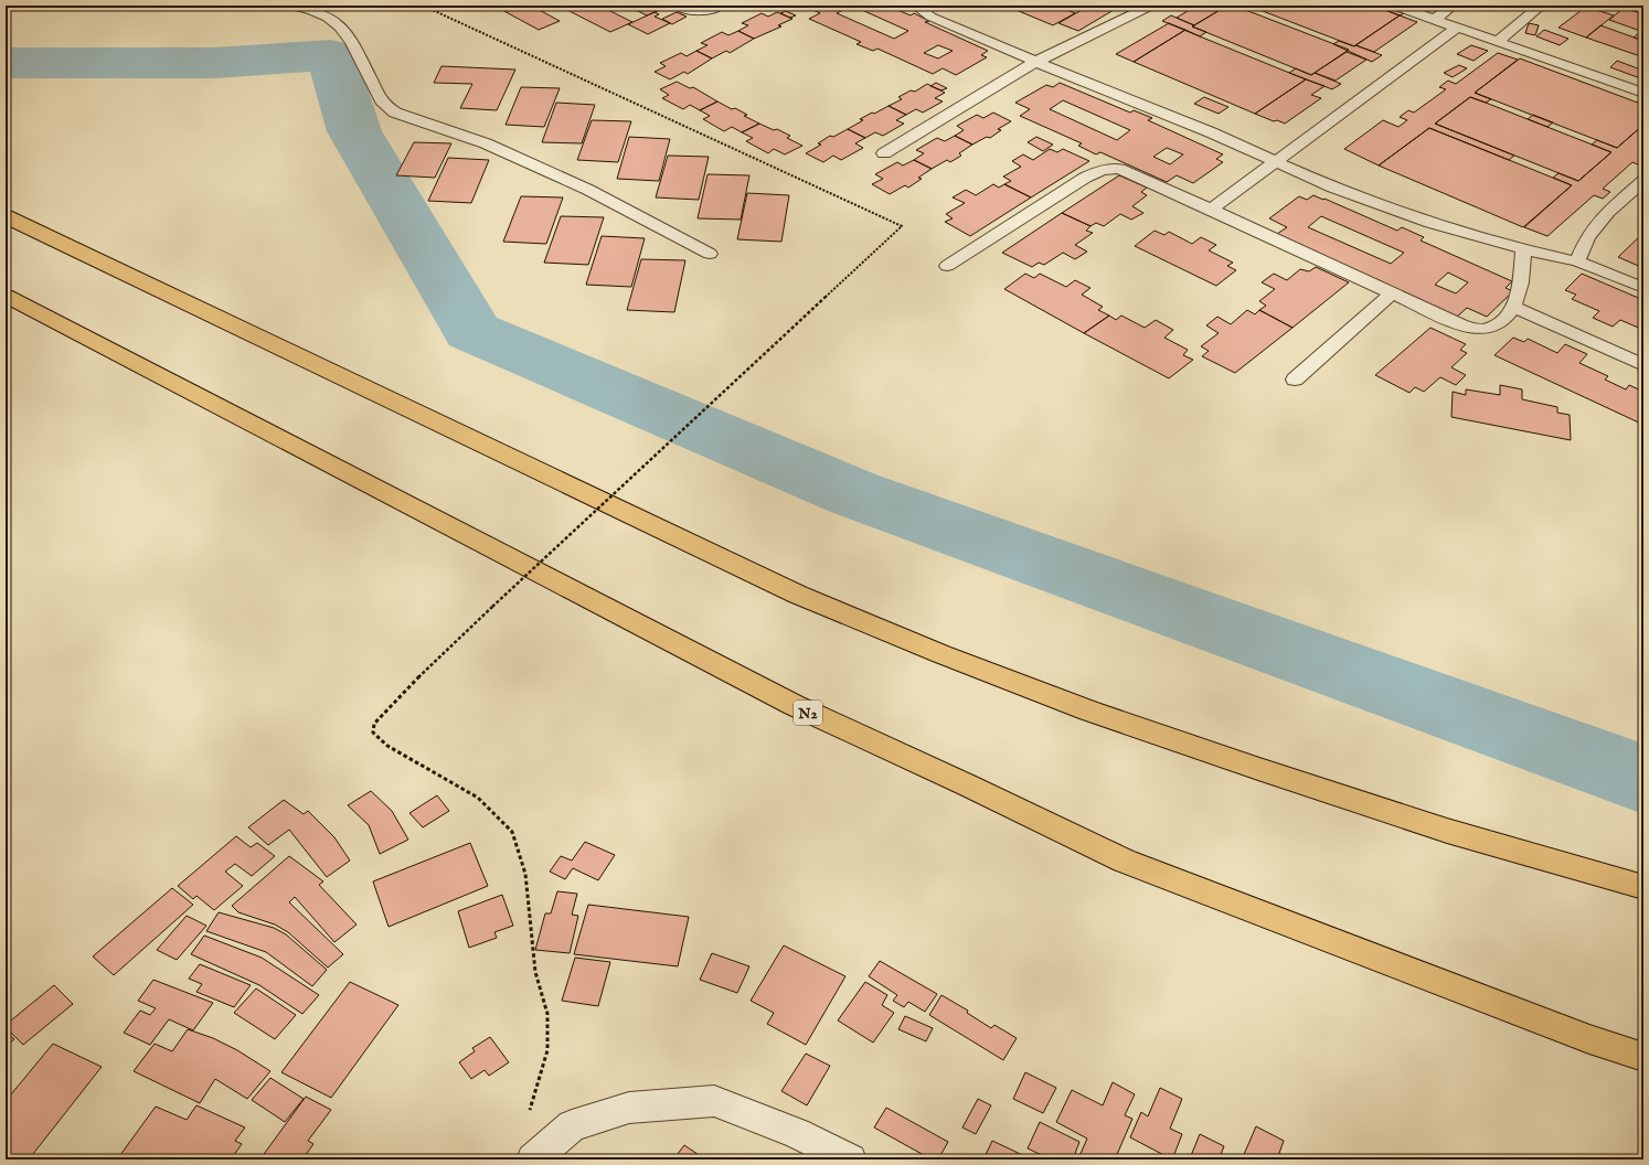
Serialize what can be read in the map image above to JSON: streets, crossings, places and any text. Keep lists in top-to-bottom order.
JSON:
{
  "streets": {
    "highway": ["N2"]
  }
}
